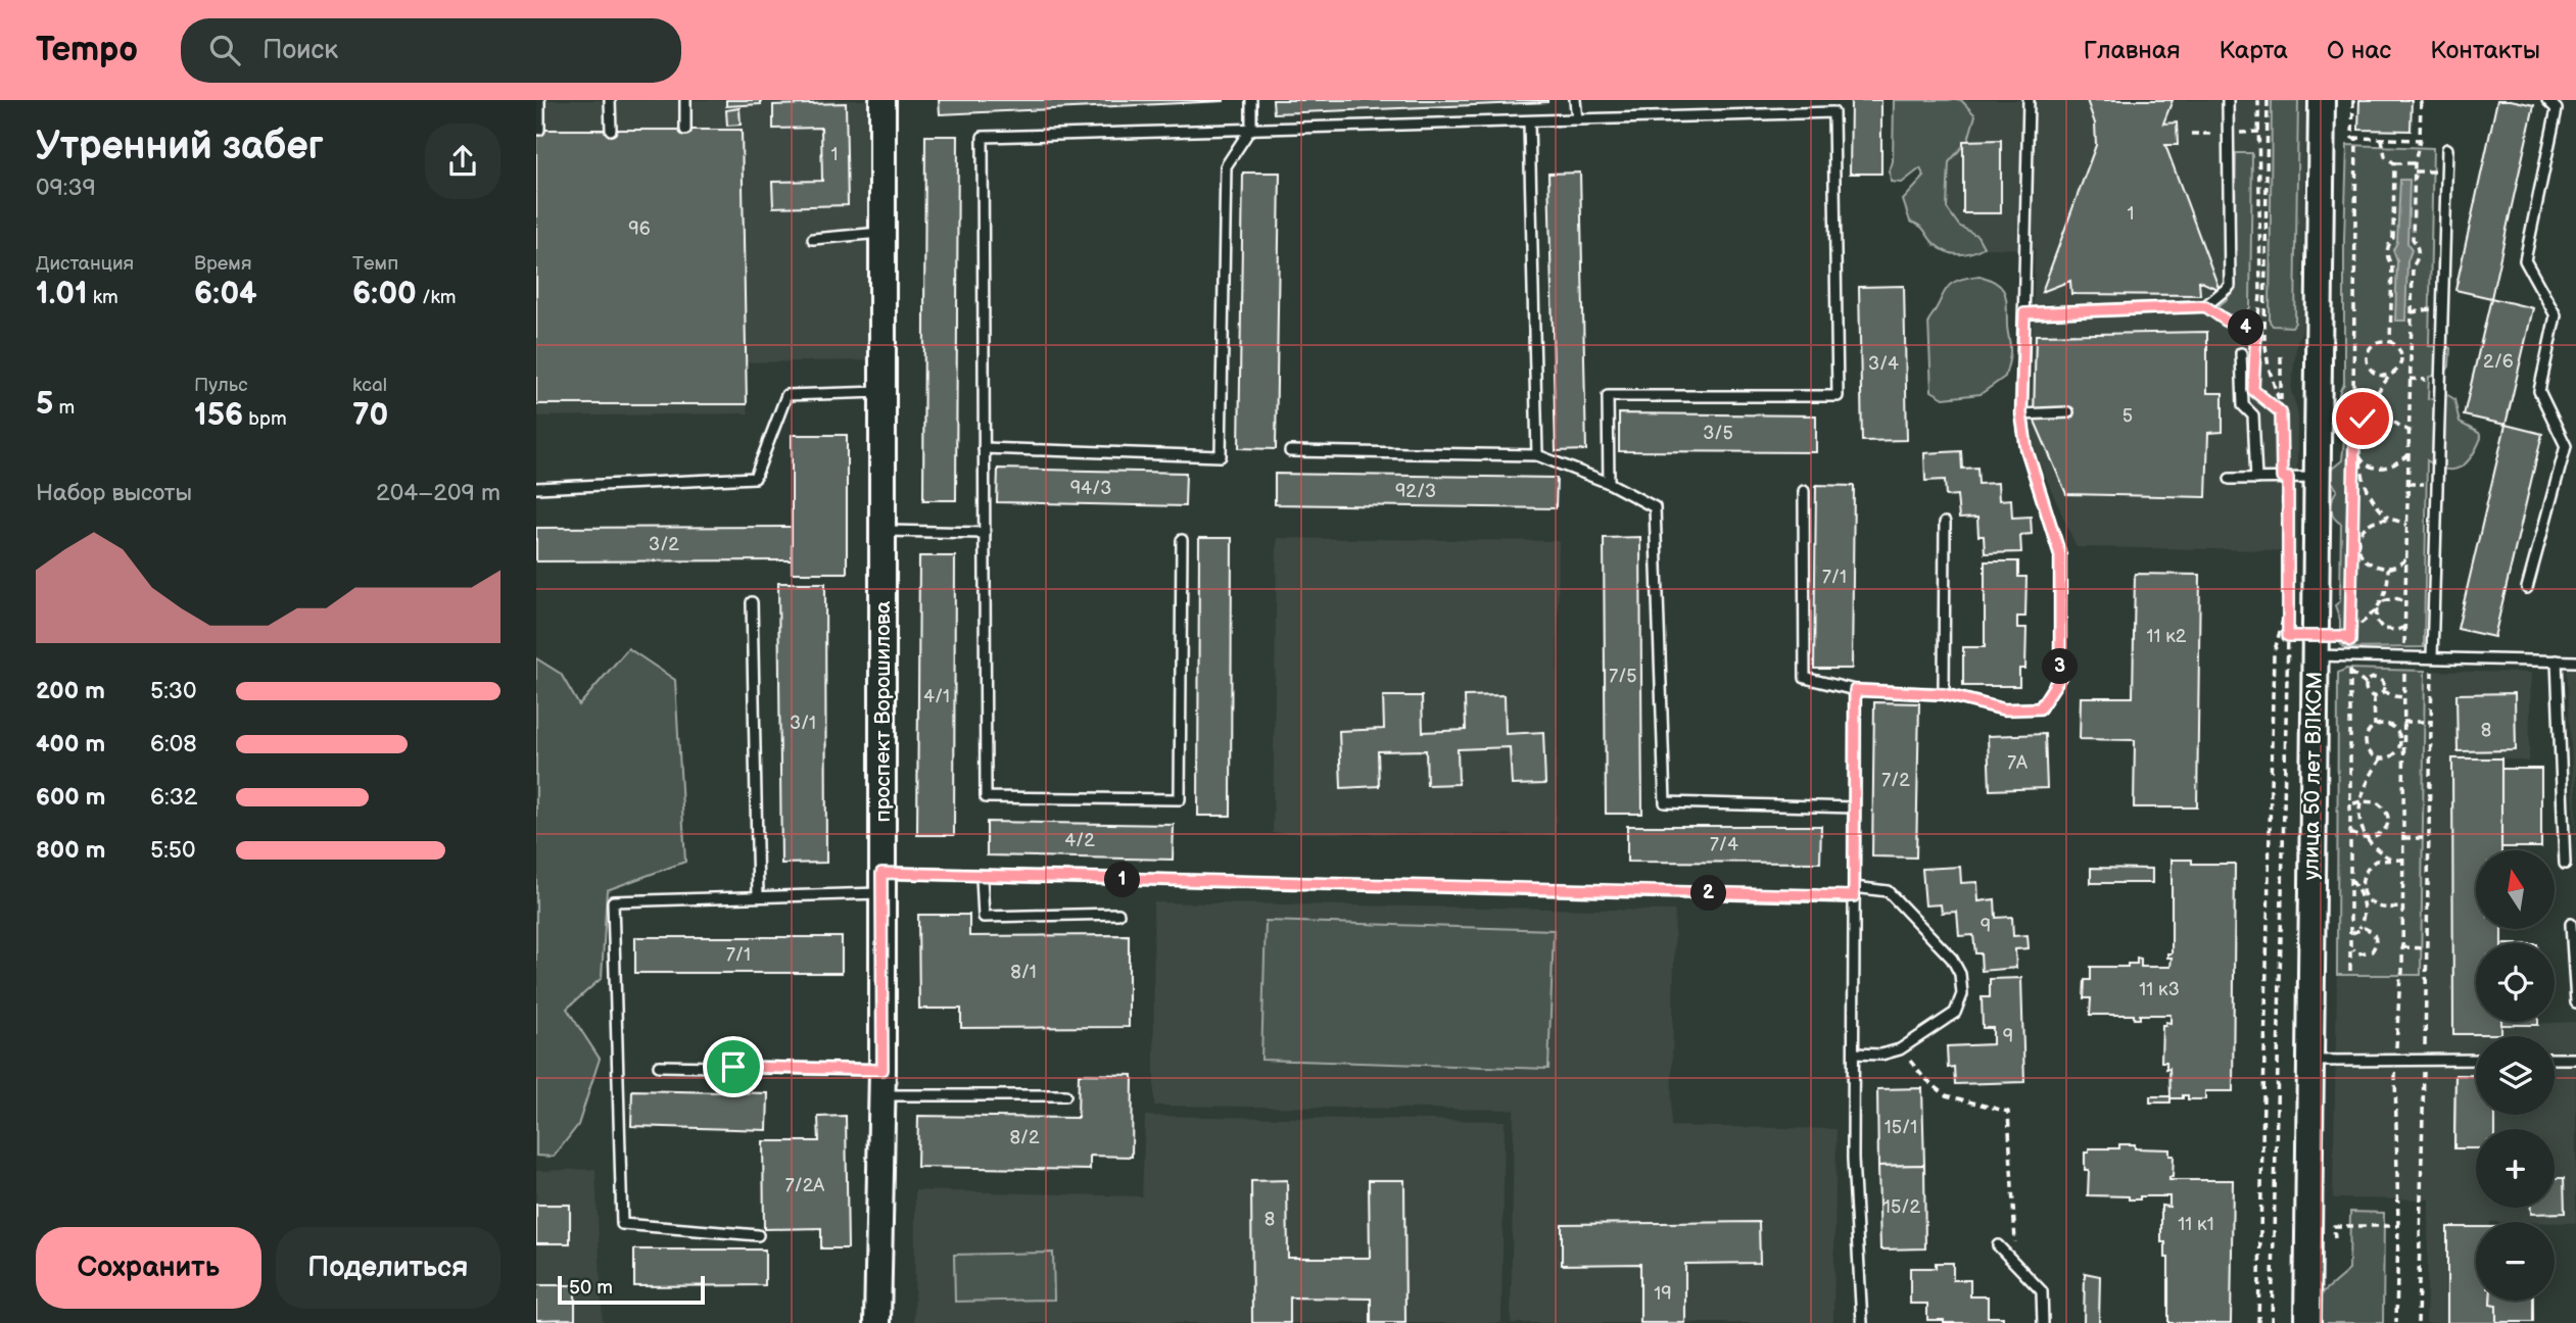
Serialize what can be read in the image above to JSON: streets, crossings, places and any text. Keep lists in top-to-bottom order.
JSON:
{
  "streets": {
    "street": ["проспект Ворошилова", "улица 50 лет ВЛКСМ"]
  },
  "house_numbers": [
    "1",
    "1",
    "96",
    "2/6",
    "3/4",
    "5",
    "3/5",
    "94/3",
    "92/3",
    "3/2",
    "7/1",
    "11 к2",
    "7/5",
    "4/1",
    "3/1",
    "8",
    "7А",
    "7/2",
    "4/2",
    "7/4",
    "9",
    "7/1",
    "8/1",
    "11 к3",
    "9",
    "15/1",
    "8/2",
    "7/2А",
    "15/2",
    "8",
    "11 к1",
    "19"
  ],
  "scale_bar": "50 m",
  "north": "top",
  "page": {
    "header": "Tempo",
    "search": "Поиск",
    "nav": [
      "Главная",
      "Карта",
      "О нас",
      "Контакты"
    ],
    "heading": ["Утренний забег", "09:39"],
    "stats": [
      ["Дистанция", "1.01 km"],
      ["Время", "6:04"],
      ["Темп", "6:00 /km"],
      ["5 m"],
      ["Пульс", "156 bpm"],
      ["kcal", "70"]
    ],
    "pins": [
      "4",
      "3",
      "1",
      "2"
    ],
    "chart": ["Набор высоты", "204–209 m"],
    "list": [
      {
        "name": "200 m",
        "note": "5:30"
      },
      {
        "name": "400 m",
        "note": "6:08"
      },
      {
        "name": "600 m",
        "note": "6:32"
      },
      {
        "name": "800 m",
        "note": "5:50"
      }
    ],
    "map_buttons": ["+", "−"],
    "buttons": ["Сохранить", "Поделиться"],
    "scale": "50 m"
  }
}
